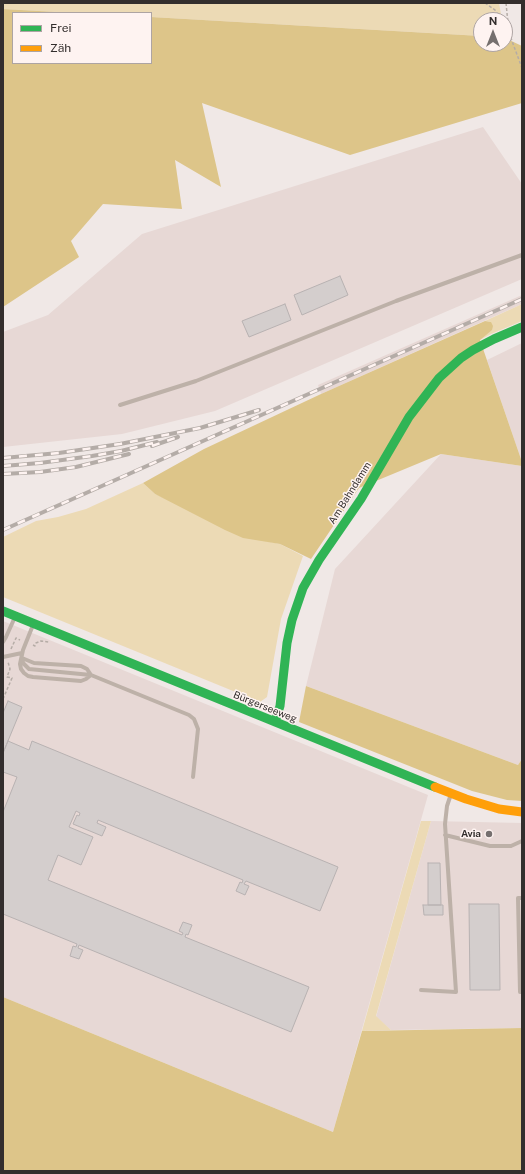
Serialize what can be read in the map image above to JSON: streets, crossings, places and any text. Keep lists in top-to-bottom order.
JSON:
{
  "streets": {
    "street": ["Am Bahndamm", "Bürgerseeweg"]
  },
  "crossings": [
    ["Am Bahndamm", "Bürgerseeweg"]
  ],
  "places": ["Avia"],
  "legend": ["Frei", "Zäh"],
  "north": "top"
}
